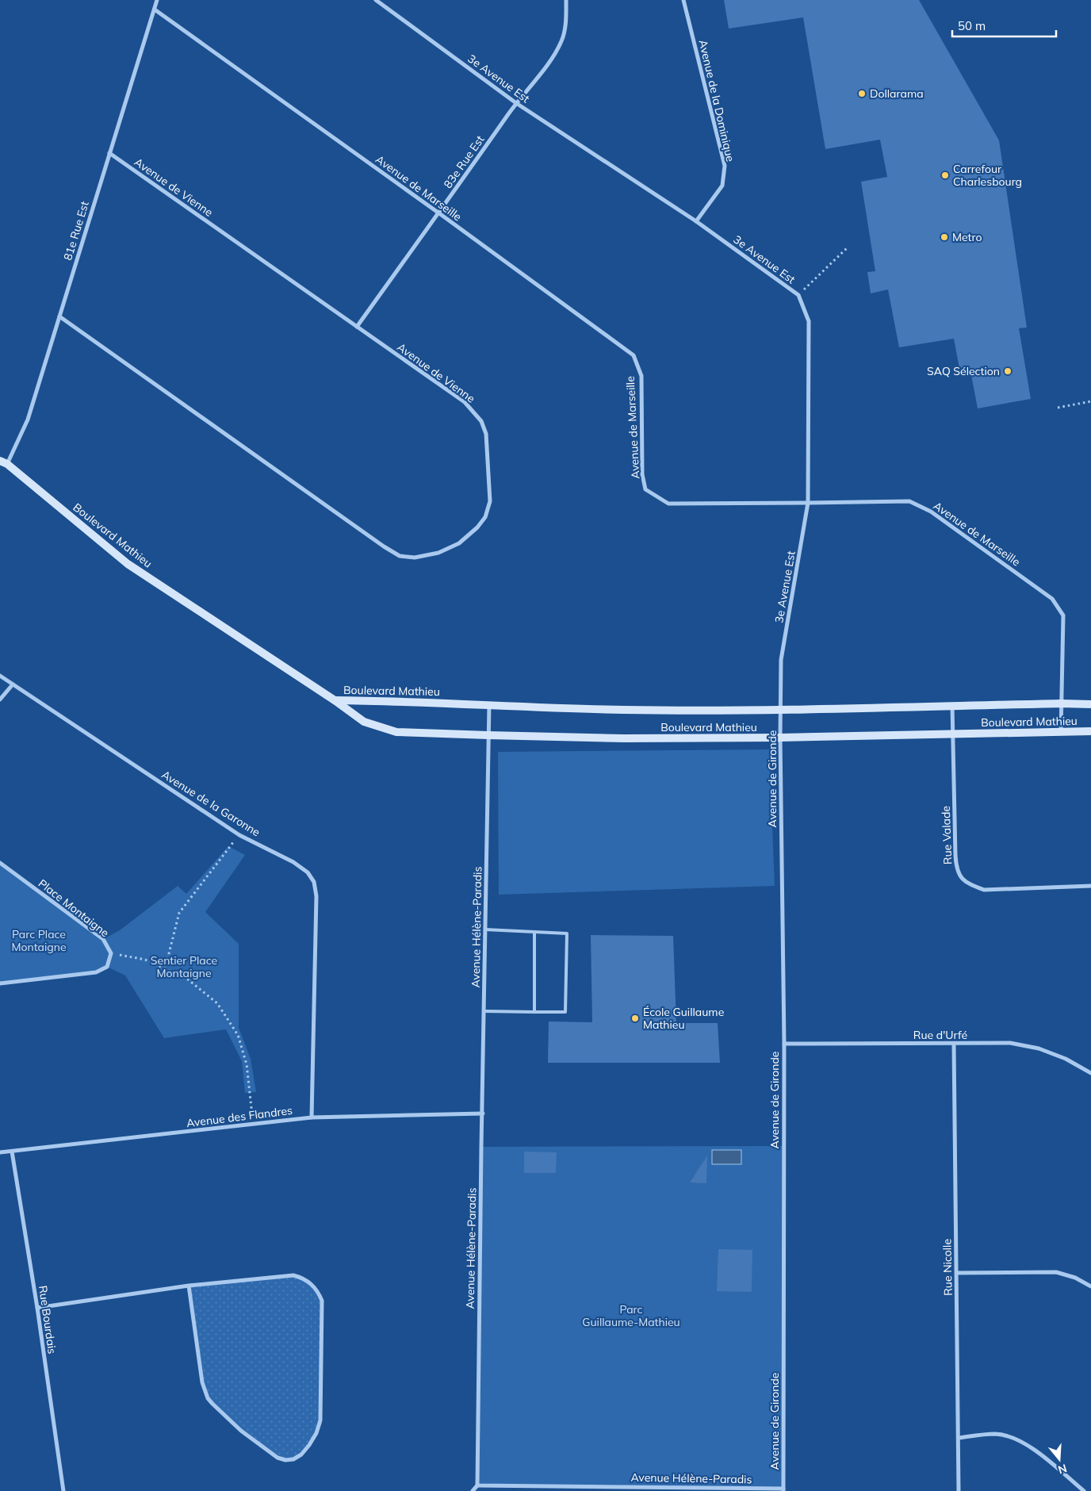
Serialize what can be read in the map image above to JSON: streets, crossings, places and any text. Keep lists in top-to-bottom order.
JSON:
{
  "streets": {
    "street": [
      "3e Avenue Est",
      "Avenue de la Dominique",
      "83e Rue Est",
      "Avenue de Vienne",
      "Avenue de Marseille",
      "81e Rue Est",
      "Boulevard Mathieu",
      "Avenue de Gironde",
      "Avenue de la Garonne",
      "Rue Valade",
      "Place Montaigne",
      "Avenue Hélène-Paradis",
      "Rue d'Urfé",
      "Avenue des Flandres",
      "Rue Nicolle",
      "Rue Bourdais"
    ]
  },
  "crossings": [
    ["3e Avenue Est", "Avenue de la Dominique"],
    ["3e Avenue Est", "83e Rue Est"],
    ["3e Avenue Est", "Avenue de Marseille"],
    ["3e Avenue Est", "Boulevard Mathieu"],
    ["3e Avenue Est", "Avenue de Gironde"],
    ["83e Rue Est", "Avenue de Vienne"],
    ["83e Rue Est", "Avenue de Marseille"],
    ["Avenue de Vienne", "81e Rue Est"],
    ["Avenue de Marseille", "81e Rue Est"],
    ["Avenue de Marseille", "Boulevard Mathieu"],
    ["81e Rue Est", "Boulevard Mathieu"],
    ["Boulevard Mathieu", "Avenue de Gironde"],
    ["Boulevard Mathieu", "Rue Valade"],
    ["Boulevard Mathieu", "Avenue Hélène-Paradis"],
    ["Avenue de Gironde", "Avenue Hélène-Paradis"],
    ["Avenue de Gironde", "Rue d'Urfé"],
    ["Avenue de la Garonne", "Avenue des Flandres"],
    ["Avenue Hélène-Paradis", "Avenue des Flandres"],
    ["Rue d'Urfé", "Rue Nicolle"],
    ["Avenue des Flandres", "Rue Bourdais"]
  ],
  "parks": ["Parc Place Montaigne", "Sentier Place Montaigne", "Parc Guillaume-Mathieu"],
  "places": [
    "Dollarama",
    "Carrefour Charlesbourg",
    "Metro",
    "SAQ Sélection",
    "École Guillaume Mathieu"
  ],
  "scale_bar": "50 m",
  "north": "bottom"
}
